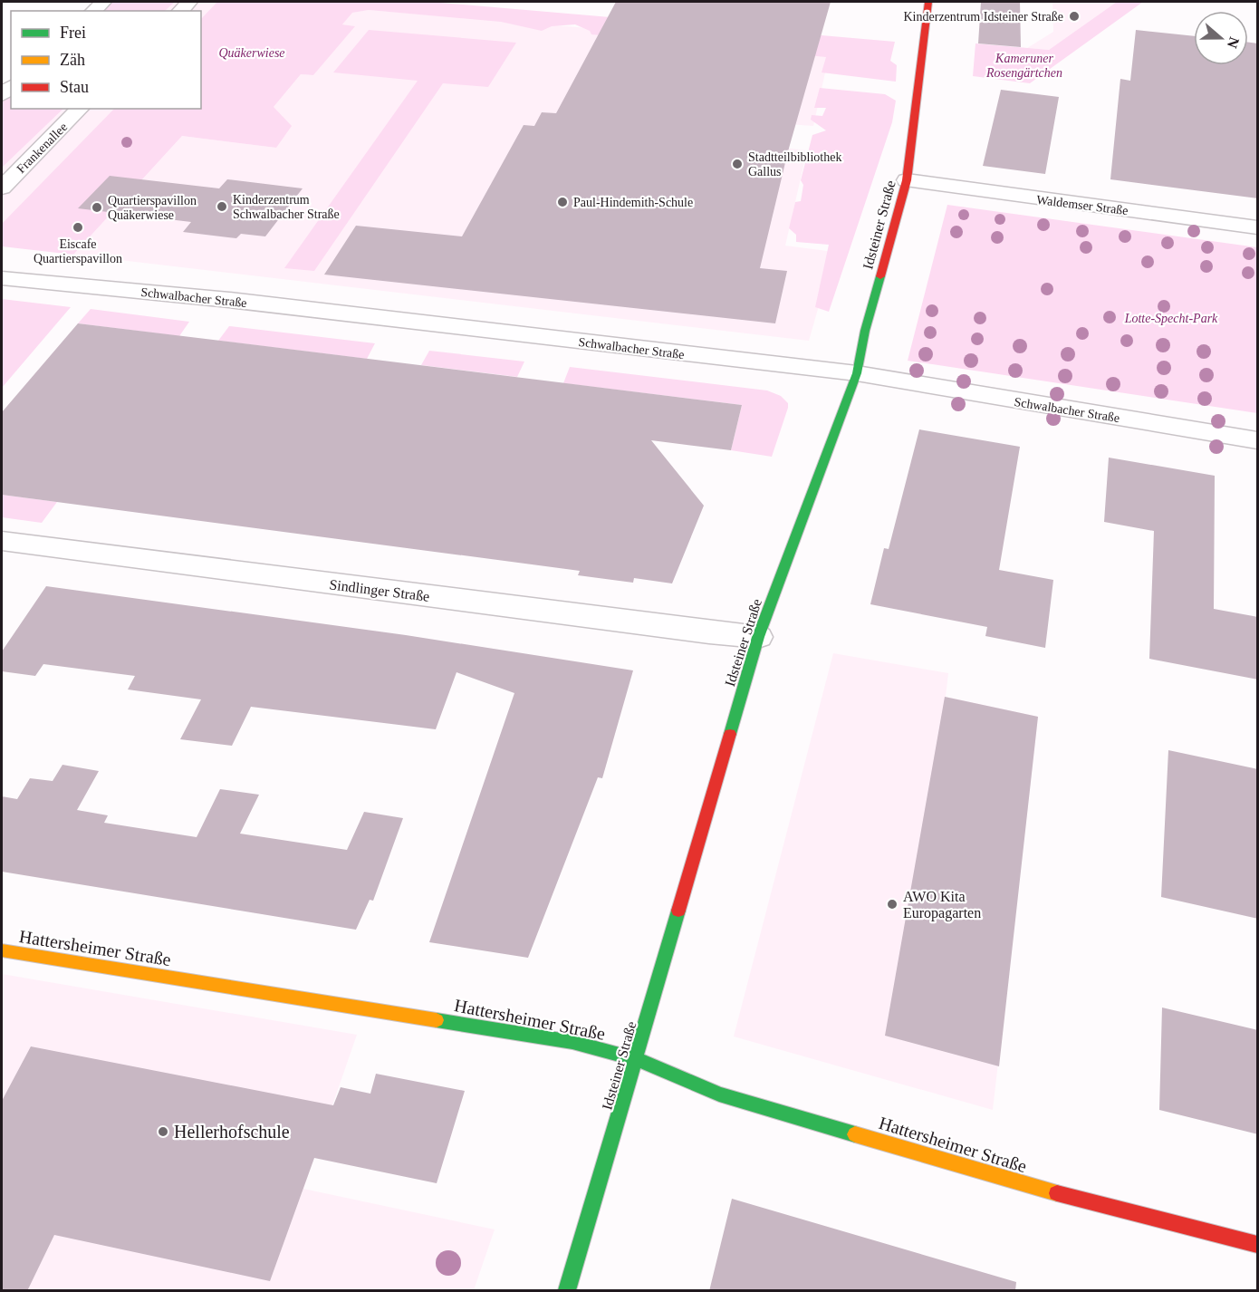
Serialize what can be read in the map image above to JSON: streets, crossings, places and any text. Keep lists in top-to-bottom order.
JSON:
{
  "streets": {
    "street": [
      "Frankenallee",
      "Waldemser Straße",
      "Idsteiner Straße",
      "Schwalbacher Straße",
      "Sindlinger Straße",
      "Hattersheimer Straße"
    ]
  },
  "crossings": [
    ["Waldemser Straße", "Idsteiner Straße"],
    ["Idsteiner Straße", "Schwalbacher Straße"],
    ["Idsteiner Straße", "Sindlinger Straße"],
    ["Idsteiner Straße", "Hattersheimer Straße"]
  ],
  "parks": ["Quäkerwiese", "Kameruner Rosengärtchen", "Lotte-Specht-Park"],
  "places": [
    "Kinderzentrum Idsteiner Straße",
    "Stadtteilbibliothek Gallus",
    "Paul-Hindemith-Schule",
    "Kinderzentrum Schwalbacher Straße",
    "Quartierspavillon Quäkerwiese",
    "Eiscafe Quartierspavillon",
    "AWO Kita Europagarten",
    "Hellerhofschule"
  ],
  "legend": ["Frei", "Zäh", "Stau"],
  "north": "right"
}
